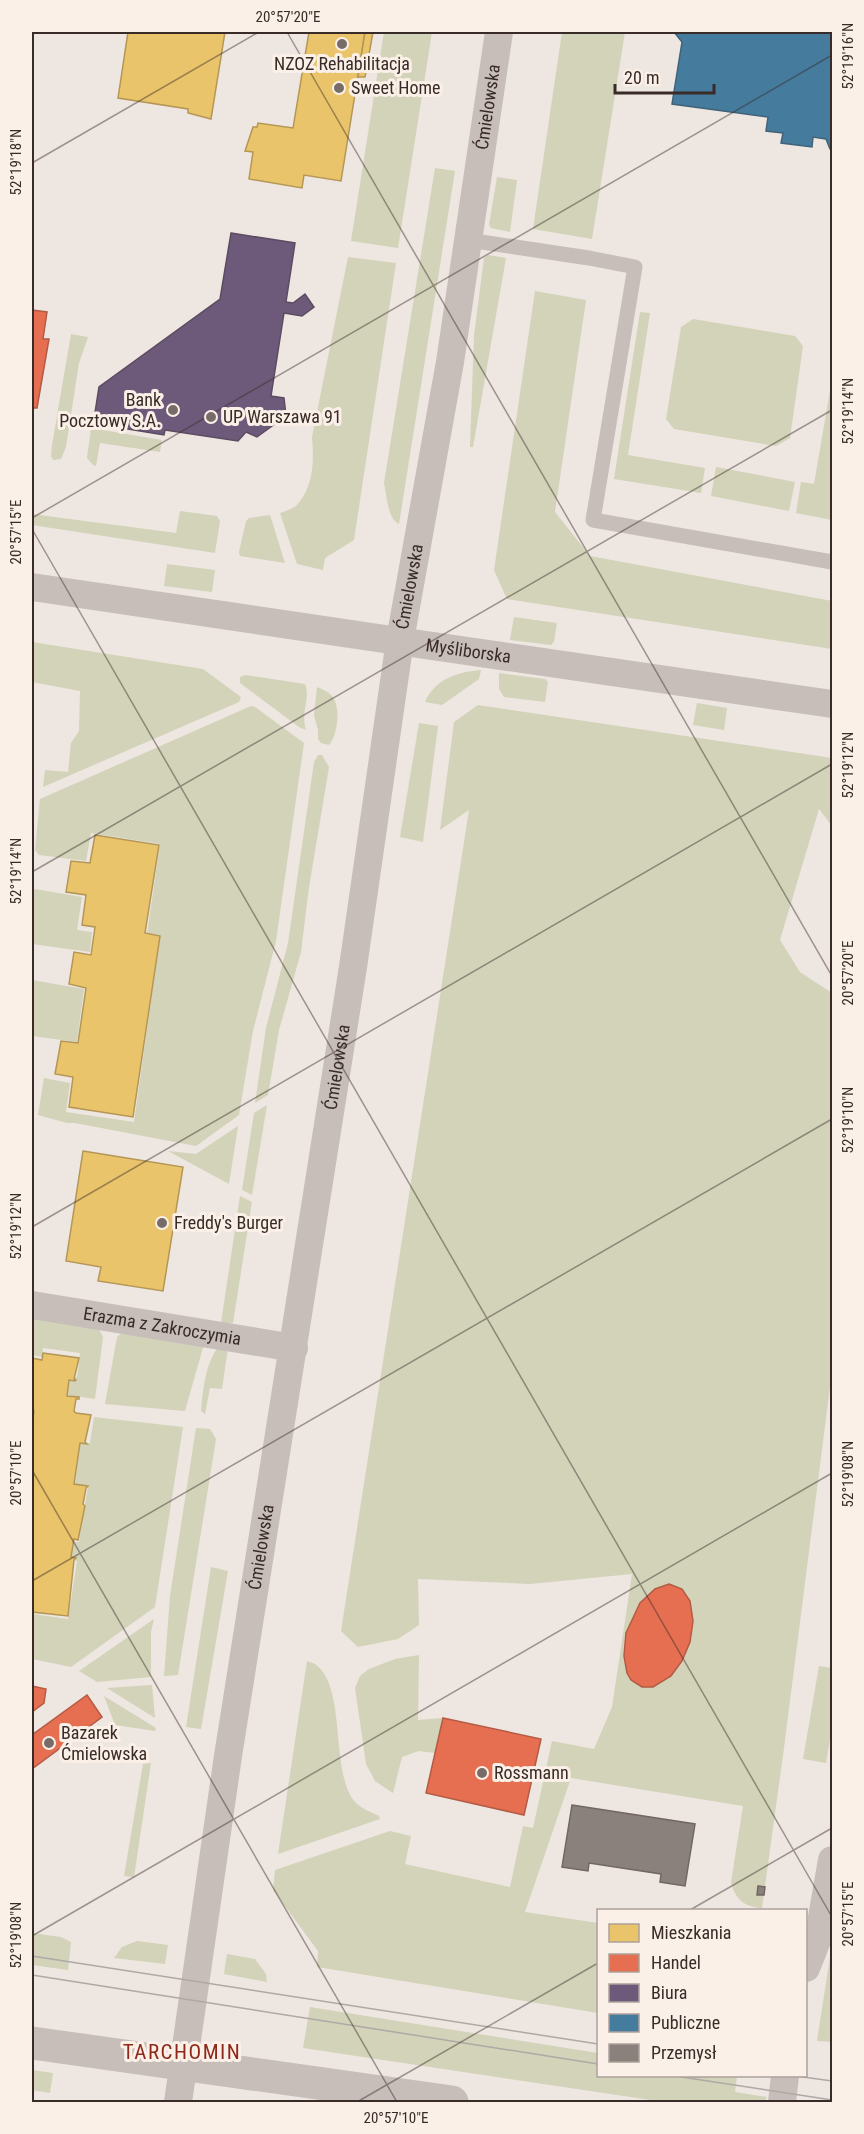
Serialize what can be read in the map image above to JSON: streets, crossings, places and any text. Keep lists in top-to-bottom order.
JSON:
{
  "streets": {
    "street": ["Ćmielowska", "Myśliborska", "Erazma z Zakroczymia"]
  },
  "crossings": [
    ["Ćmielowska", "Myśliborska"],
    ["Ćmielowska", "Erazma z Zakroczymia"]
  ],
  "districts": ["TARCHOMIN"],
  "places": [
    "NZOZ Rehabilitacja",
    "Sweet Home",
    "Bank Pocztowy S.A.",
    "UP Warszawa 91",
    "Freddy's Burger",
    "Bazarek Ćmielowska",
    "Rossmann"
  ],
  "legend": [
    "Mieszkania",
    "Handel",
    "Biura",
    "Publiczne",
    "Przemysł"
  ],
  "scale_bar": "20 m",
  "coordinates": [
    "20°57'20\"E",
    "52°19'16\"N",
    "52°19'18\"N",
    "52°19'14\"N",
    "20°57'15\"E",
    "52°19'12\"N",
    "52°19'10\"N",
    "20°57'10\"E",
    "52°19'08\"N"
  ]
}
